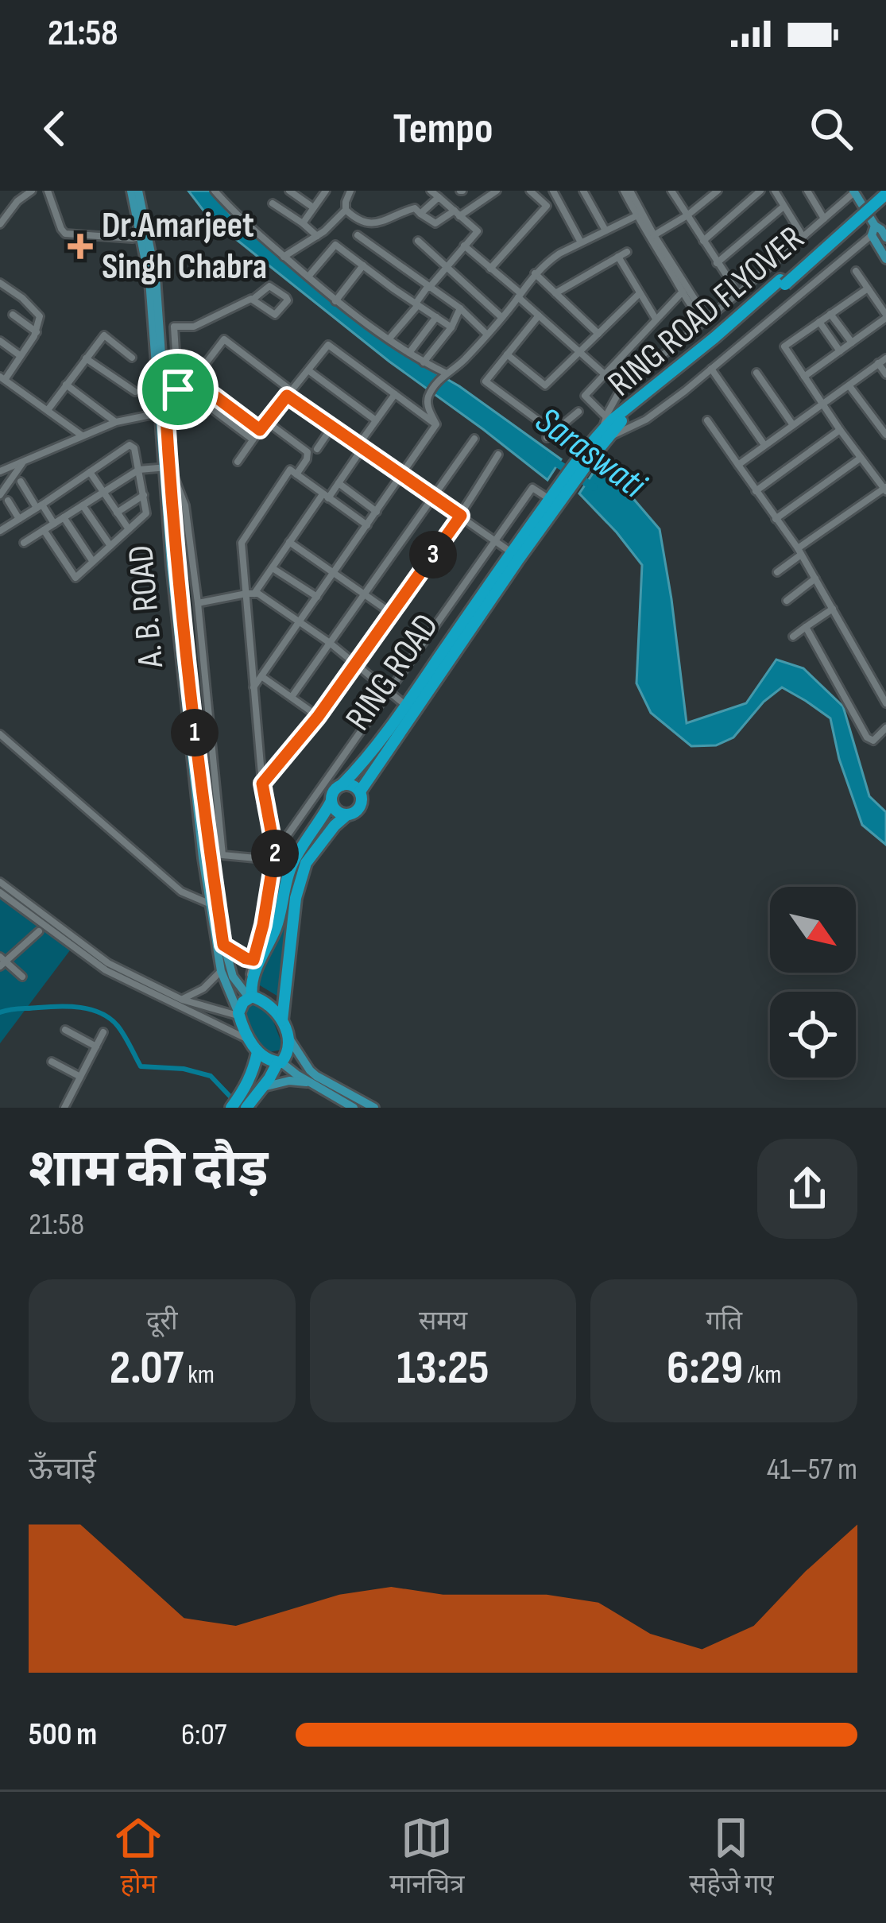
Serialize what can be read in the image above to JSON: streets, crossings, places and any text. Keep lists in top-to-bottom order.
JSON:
{
  "streets": {
    "highway": ["RING ROAD FLYOVER", "RING ROAD"],
    "main road": ["A. B. ROAD"]
  },
  "crossings": [
    ["RING ROAD FLYOVER", "RING ROAD"]
  ],
  "water": ["Saraswati"],
  "places": {
    "health": ["Dr.Amarjeet Singh Chabra"]
  },
  "north": "bottom right",
  "page": {
    "status": "21:58",
    "header": "Tempo",
    "pins": ["3", "1", "2"],
    "heading": ["शाम की दौड़", "21:58"],
    "stats": [
      ["दूरी", "2.07 km"],
      ["समय", "13:25"],
      ["गति", "6:29 /km"]
    ],
    "chart": ["ऊँचाई", "41–57 m"],
    "list": [
      {
        "name": "500 m",
        "note": "6:07"
      }
    ],
    "tabs": ["होम", "मानचित्र", "सहेजे गए"]
  }
}
